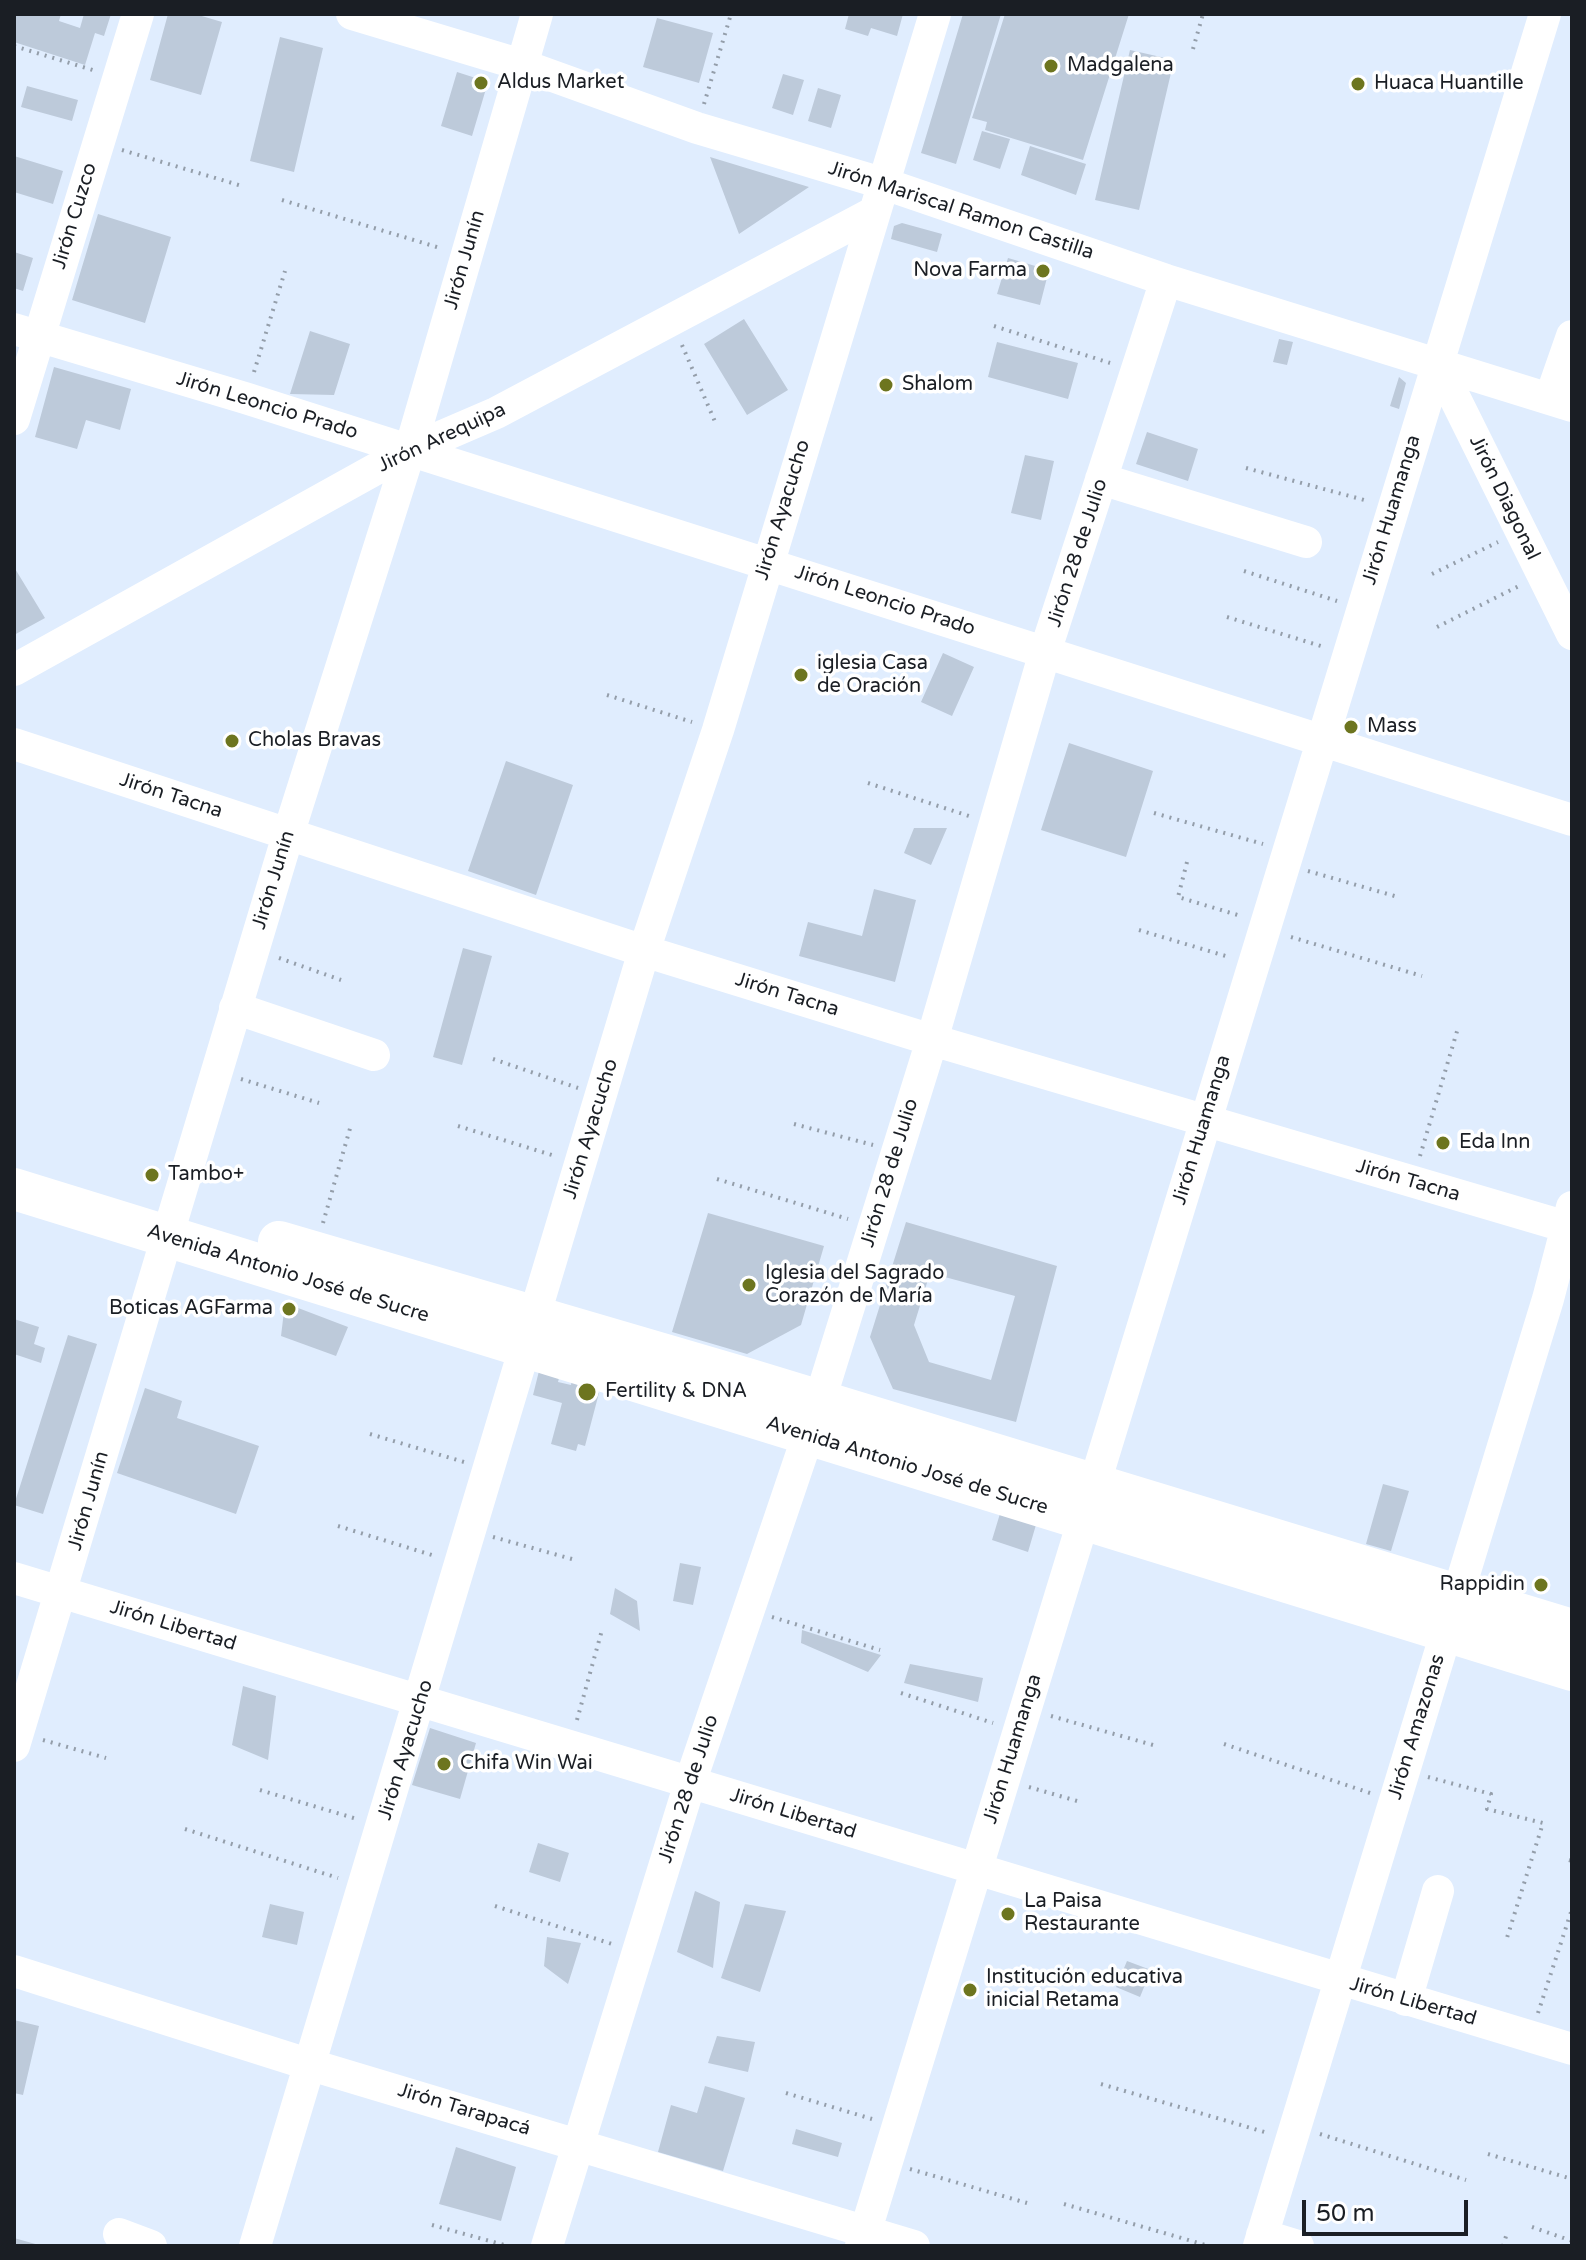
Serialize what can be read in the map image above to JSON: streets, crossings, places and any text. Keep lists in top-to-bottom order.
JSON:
{
  "streets": {
    "main road": ["Avenida Antonio José de Sucre"],
    "street": [
      "Jirón Mariscal Ramon Castilla",
      "Jirón Cuzco",
      "Jirón Junín",
      "Jirón Leoncio Prado",
      "Jirón Arequipa",
      "Jirón Diagonal",
      "Jirón Ayacucho",
      "Jirón Huamanga",
      "Jirón 28 de Julio",
      "Jirón Tacna",
      "Jirón Libertad",
      "Jirón Amazonas",
      "Jirón Tarapacá"
    ]
  },
  "crossings": [
    ["Jirón Mariscal Ramon Castilla", "Jirón Junín"],
    ["Jirón Mariscal Ramon Castilla", "Jirón Arequipa"],
    ["Jirón Mariscal Ramon Castilla", "Jirón Diagonal"],
    ["Jirón Mariscal Ramon Castilla", "Jirón Ayacucho"],
    ["Jirón Mariscal Ramon Castilla", "Jirón Huamanga"],
    ["Jirón Mariscal Ramon Castilla", "Jirón 28 de Julio"],
    ["Jirón Cuzco", "Jirón Leoncio Prado"],
    ["Jirón Junín", "Jirón Leoncio Prado"],
    ["Jirón Junín", "Jirón Arequipa"],
    ["Jirón Junín", "Jirón Tacna"],
    ["Jirón Junín", "Avenida Antonio José de Sucre"],
    ["Jirón Junín", "Jirón Libertad"],
    ["Jirón Leoncio Prado", "Jirón Arequipa"],
    ["Jirón Leoncio Prado", "Jirón Ayacucho"],
    ["Jirón Leoncio Prado", "Jirón Huamanga"],
    ["Jirón Leoncio Prado", "Jirón 28 de Julio"],
    ["Jirón Arequipa", "Jirón Ayacucho"],
    ["Jirón Diagonal", "Jirón Huamanga"],
    ["Jirón Ayacucho", "Jirón Tacna"],
    ["Jirón Ayacucho", "Avenida Antonio José de Sucre"],
    ["Jirón Ayacucho", "Jirón Libertad"],
    ["Jirón Ayacucho", "Jirón Tarapacá"],
    ["Jirón Huamanga", "Jirón Tacna"],
    ["Jirón Huamanga", "Avenida Antonio José de Sucre"],
    ["Jirón Huamanga", "Jirón Libertad"],
    ["Jirón Huamanga", "Jirón Tarapacá"],
    ["Jirón 28 de Julio", "Jirón Tacna"],
    ["Jirón 28 de Julio", "Avenida Antonio José de Sucre"],
    ["Jirón 28 de Julio", "Jirón Libertad"],
    ["Jirón 28 de Julio", "Jirón Tarapacá"],
    ["Jirón Tacna", "Jirón Amazonas"],
    ["Avenida Antonio José de Sucre", "Jirón Amazonas"],
    ["Jirón Libertad", "Jirón Amazonas"]
  ],
  "places": [
    "Madgalena",
    "Aldus Market",
    "Huaca Huantille",
    "Nova Farma",
    "Shalom",
    "iglesia Casa de Oración",
    "Mass",
    "Cholas Bravas",
    "Eda Inn",
    "Tambo+",
    "Iglesia del Sagrado Corazón de María",
    "Boticas AGFarma",
    "Fertility & DNA",
    "Rappidin",
    "Chifa Win Wai",
    "La Paisa Restaurante",
    "Institución educativa inicial Retama"
  ],
  "scale_bar": "50 m"
}
